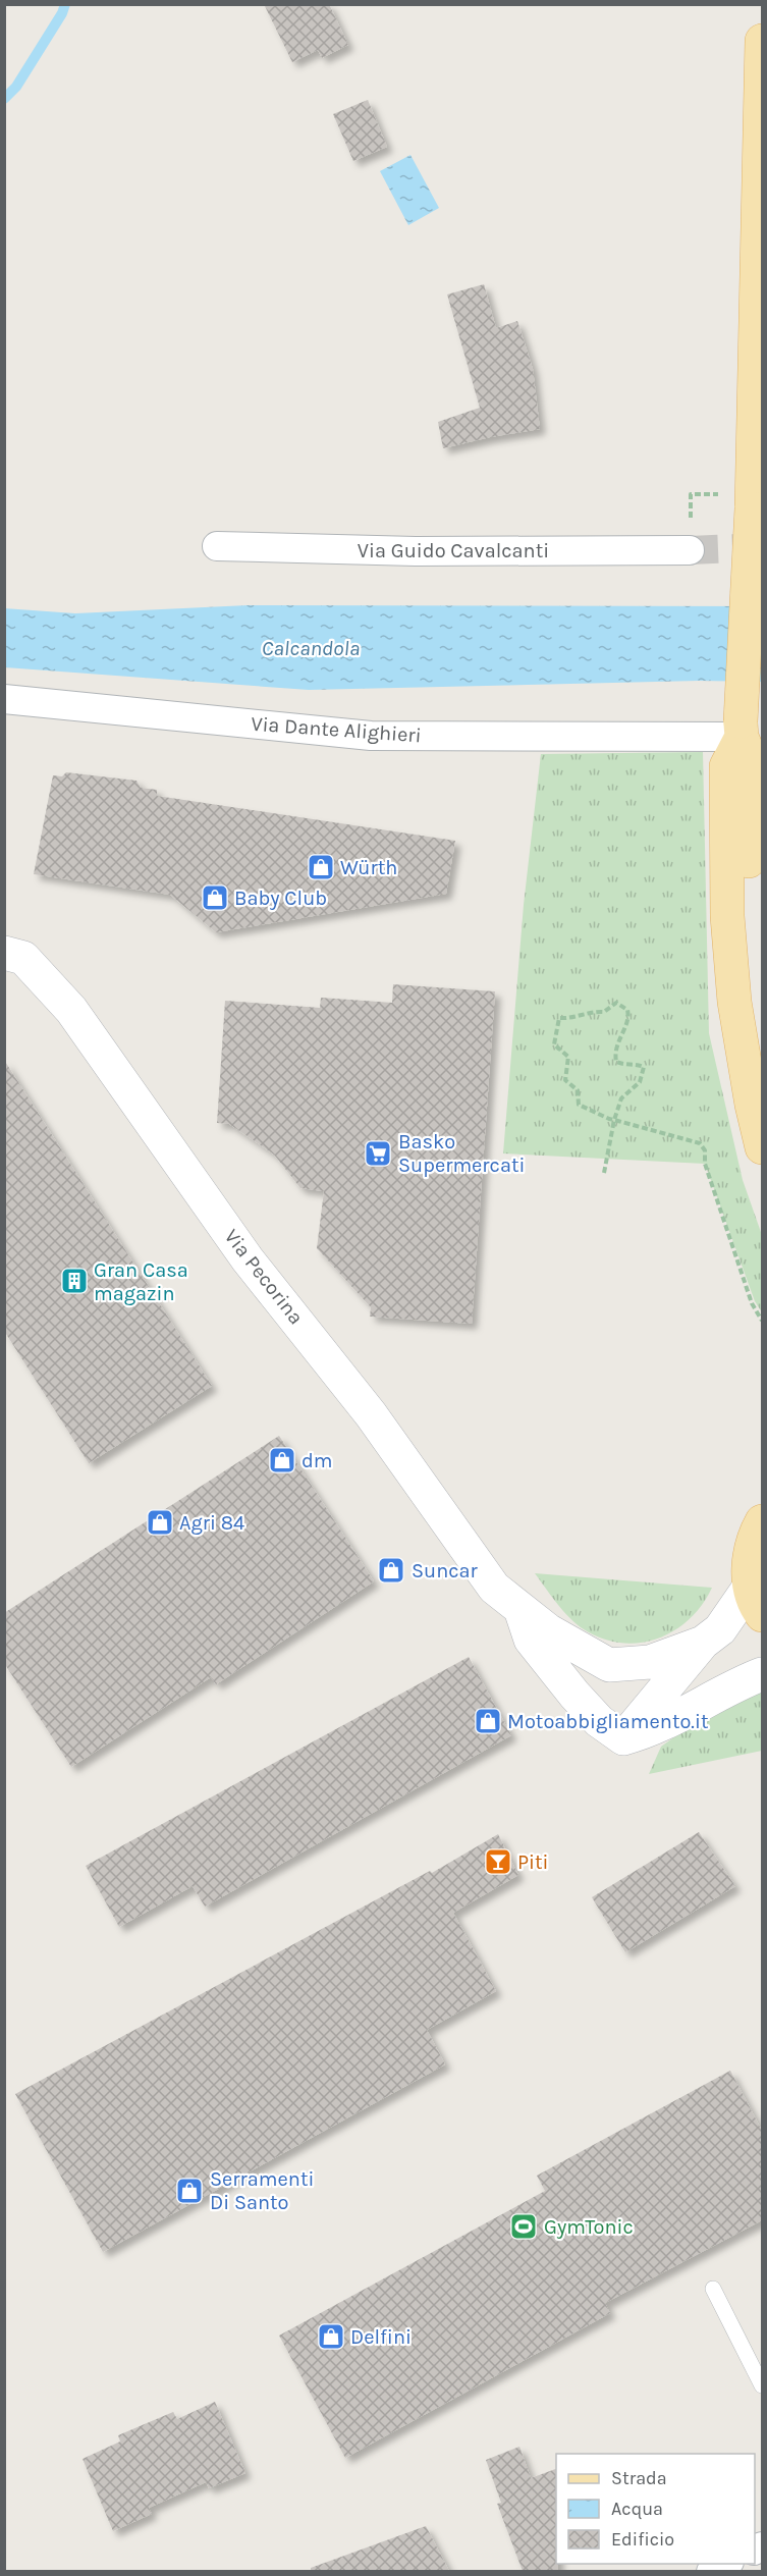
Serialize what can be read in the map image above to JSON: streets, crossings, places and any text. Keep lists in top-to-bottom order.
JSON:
{
  "streets": {
    "street": ["Via Guido Cavalcanti", "Via Dante Alighieri", "Via Pecorina"]
  },
  "water": ["Calcandola"],
  "places": {
    "shop": [
      "Würth",
      "Baby Club",
      "dm",
      "Agri 84",
      "Suncar",
      "Motoabbigliamento.it",
      "Serramenti Di Santo",
      "Delfini"
    ],
    "supermarket": ["Basko Supermercati"],
    "building": ["Gran Casa magazin"],
    "bar": ["Piti"],
    "sports": ["GymTonic"]
  },
  "legend": ["Strada", "Acqua", "Edificio"]
}
